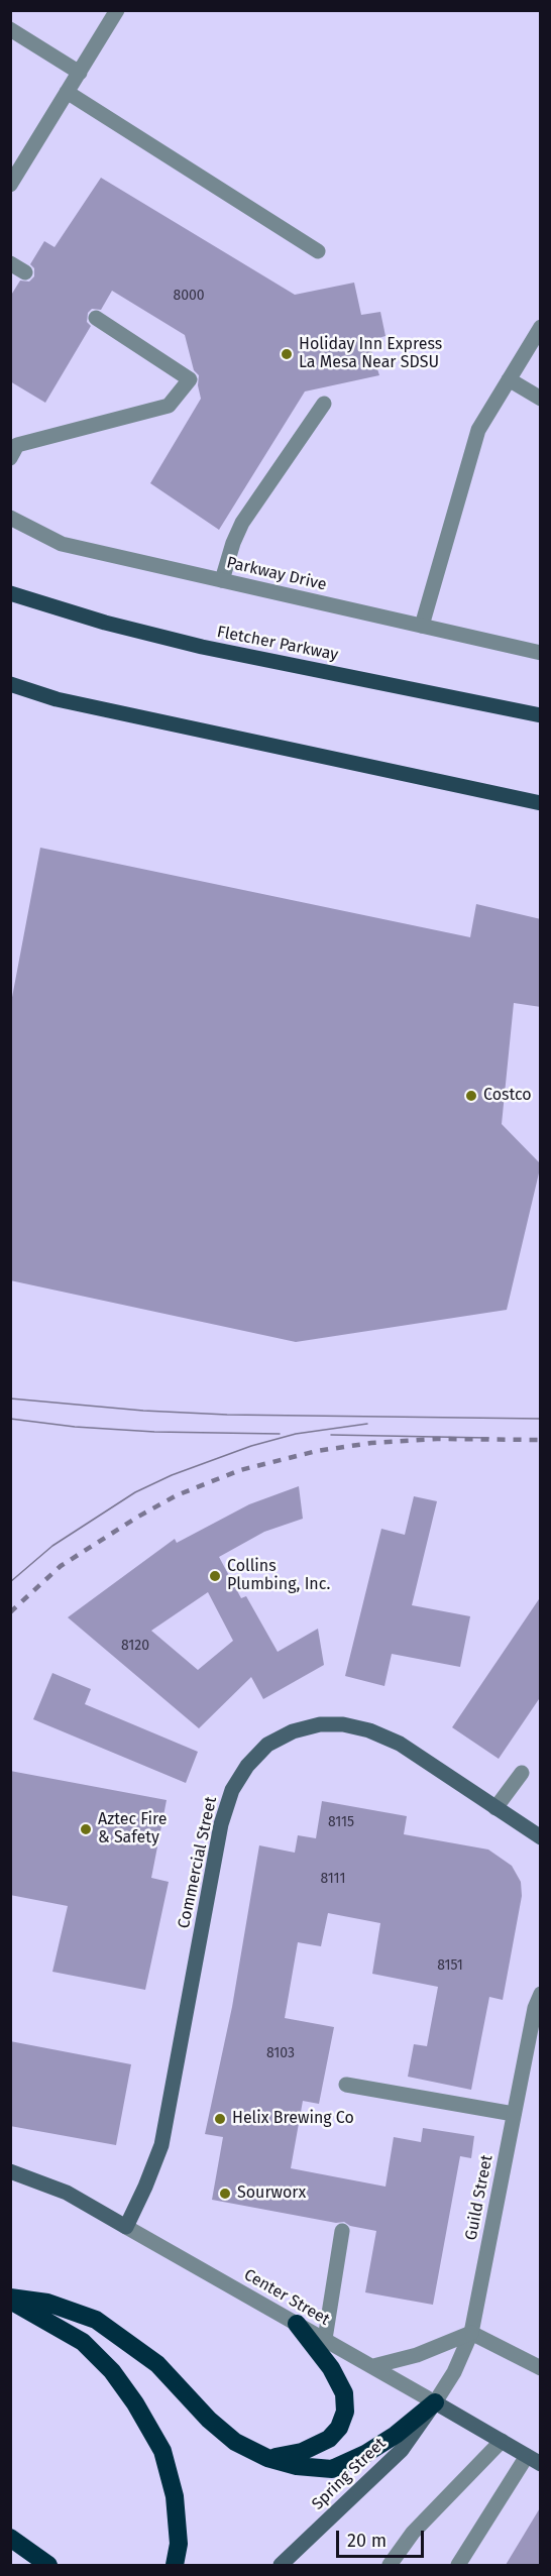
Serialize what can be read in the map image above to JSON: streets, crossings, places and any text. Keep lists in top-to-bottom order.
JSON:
{
  "streets": {
    "main road": [
      "Fletcher Parkway",
      "Commercial Street",
      "Center Street",
      "Spring Street"
    ],
    "street": ["Parkway Drive", "Guild Street"]
  },
  "crossings": [
    ["Commercial Street", "Center Street"],
    ["Guild Street", "Center Street"],
    ["Guild Street", "Spring Street"],
    ["Center Street", "Spring Street"]
  ],
  "places": [
    "Holiday Inn Express La Mesa Near SDSU",
    "Costco",
    "Collins Plumbing, Inc.",
    "Aztec Fire & Safety",
    "Helix Brewing Co",
    "Sourworx"
  ],
  "house_numbers": [
    "8000",
    "8120",
    "8115",
    "8111",
    "8151",
    "8103"
  ],
  "scale_bar": "20 m"
}
